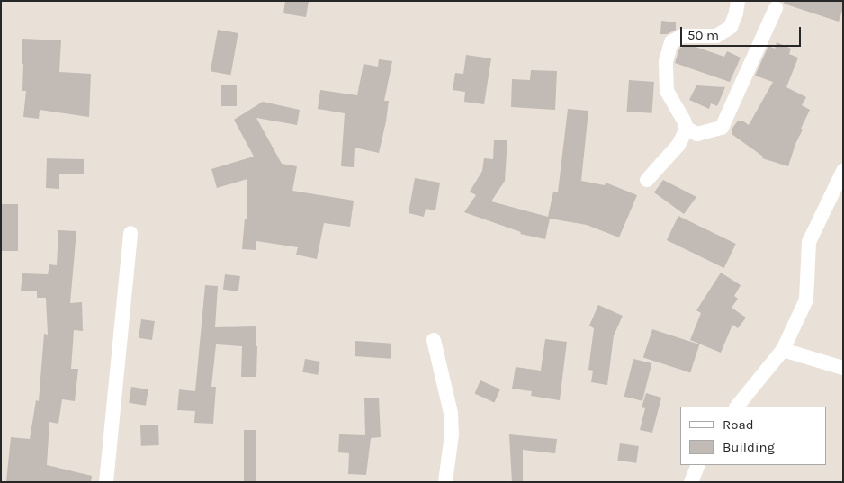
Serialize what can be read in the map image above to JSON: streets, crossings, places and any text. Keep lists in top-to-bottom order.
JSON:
{
  "legend": ["Road", "Building"],
  "scale_bar": "50 m"
}
